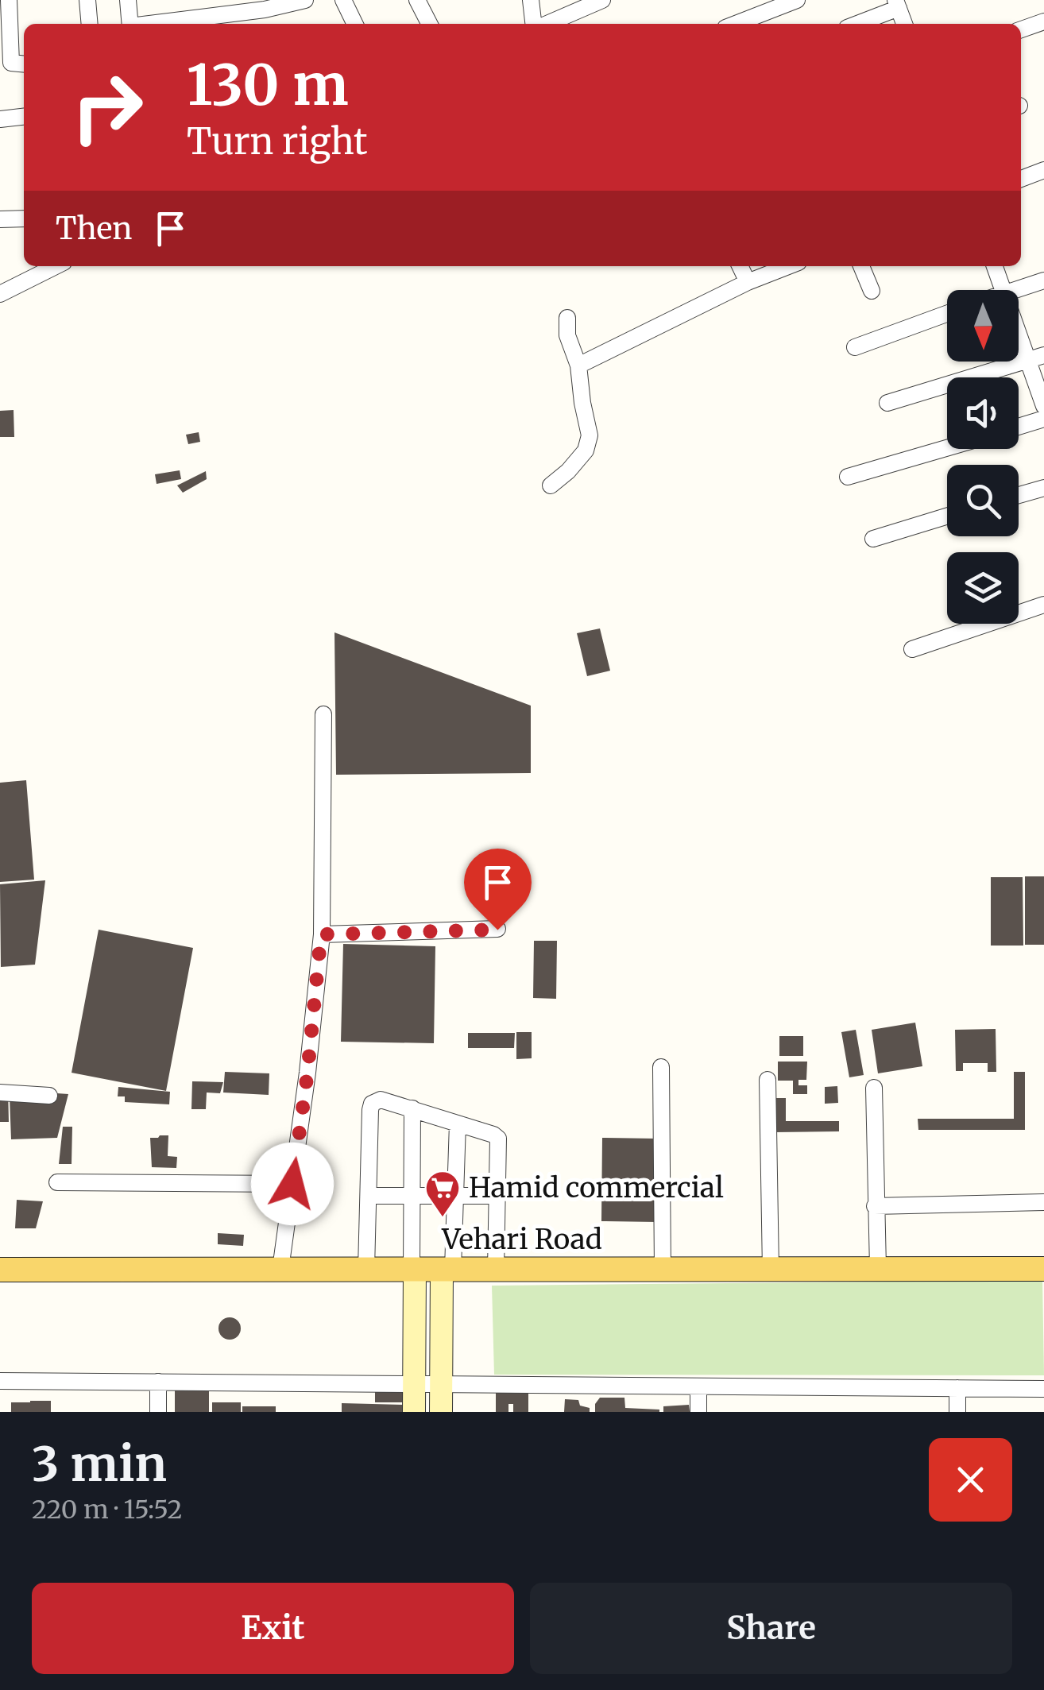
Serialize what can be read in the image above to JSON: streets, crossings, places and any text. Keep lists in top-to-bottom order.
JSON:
{
  "streets": {
    "main road": ["Vehari Road"]
  },
  "places": {
    "supermarket": ["Hamid commercial"]
  },
  "north": "bottom",
  "page": {
    "turn": ["130 m", "Turn right"],
    "then": "Then",
    "heading": ["3 min", "220 m · 15:52"],
    "buttons": ["Exit", "Share"]
  }
}
